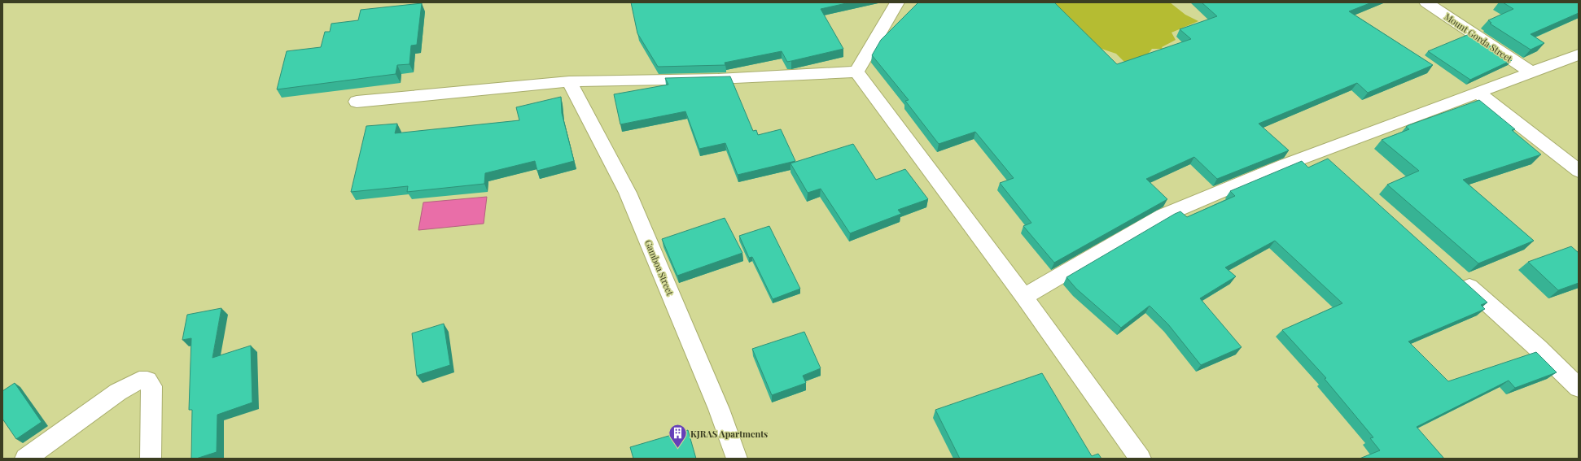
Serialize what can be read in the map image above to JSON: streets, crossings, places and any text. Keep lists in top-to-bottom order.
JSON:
{
  "streets": {
    "street": ["Mount Gorda Street", "Gamboa Street"]
  },
  "places": {
    "building": ["KJRAS Apartments"]
  }
}
